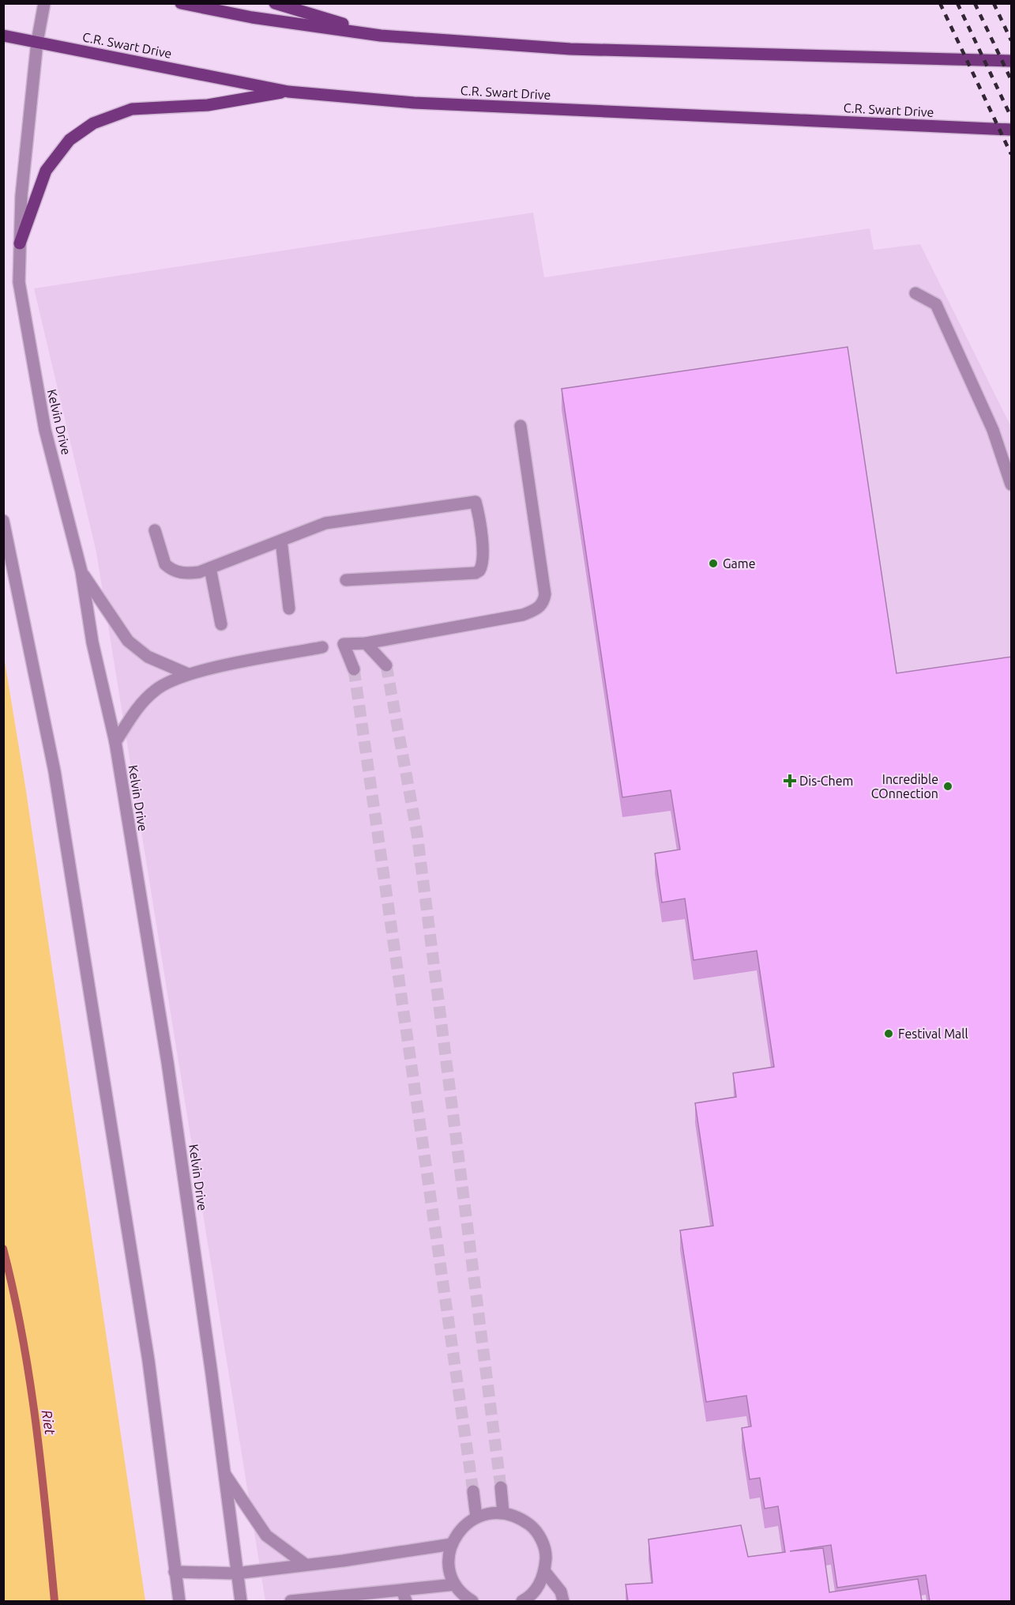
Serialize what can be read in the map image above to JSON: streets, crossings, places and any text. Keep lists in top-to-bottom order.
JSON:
{
  "streets": {
    "main road": ["C.R. Swart Drive"],
    "street": ["Kelvin Drive"]
  },
  "crossings": [
    ["C.R. Swart Drive", "Kelvin Drive"]
  ],
  "water": ["Riet"],
  "places": {
    "other": ["Game", "Incredible COnnection", "Festival Mall"],
    "health": ["Dis-Chem"]
  }
}
